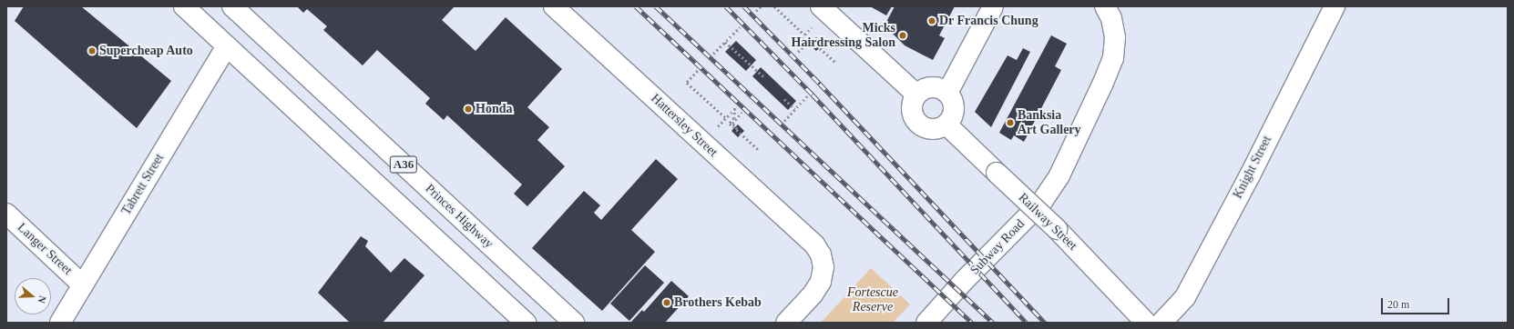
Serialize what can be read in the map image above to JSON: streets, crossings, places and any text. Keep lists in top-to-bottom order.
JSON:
{
  "streets": {
    "main road": [
      "Hattersley Street",
      "A36",
      "Knight Street",
      "Tabrett Street",
      "Princes Highway",
      "Railway Street",
      "Subway Road",
      "Langer Street"
    ]
  },
  "crossings": [
    ["A36", "Tabrett Street"],
    ["Tabrett Street", "Langer Street"]
  ],
  "parks": ["Fortescue Reserve"],
  "places": [
    "Dr Francis Chung",
    "Micks Hairdressing Salon",
    "Supercheap Auto",
    "Honda",
    "Banksia Art Gallery",
    "Brothers Kebab"
  ],
  "scale_bar": "20 m",
  "north": "right"
}
